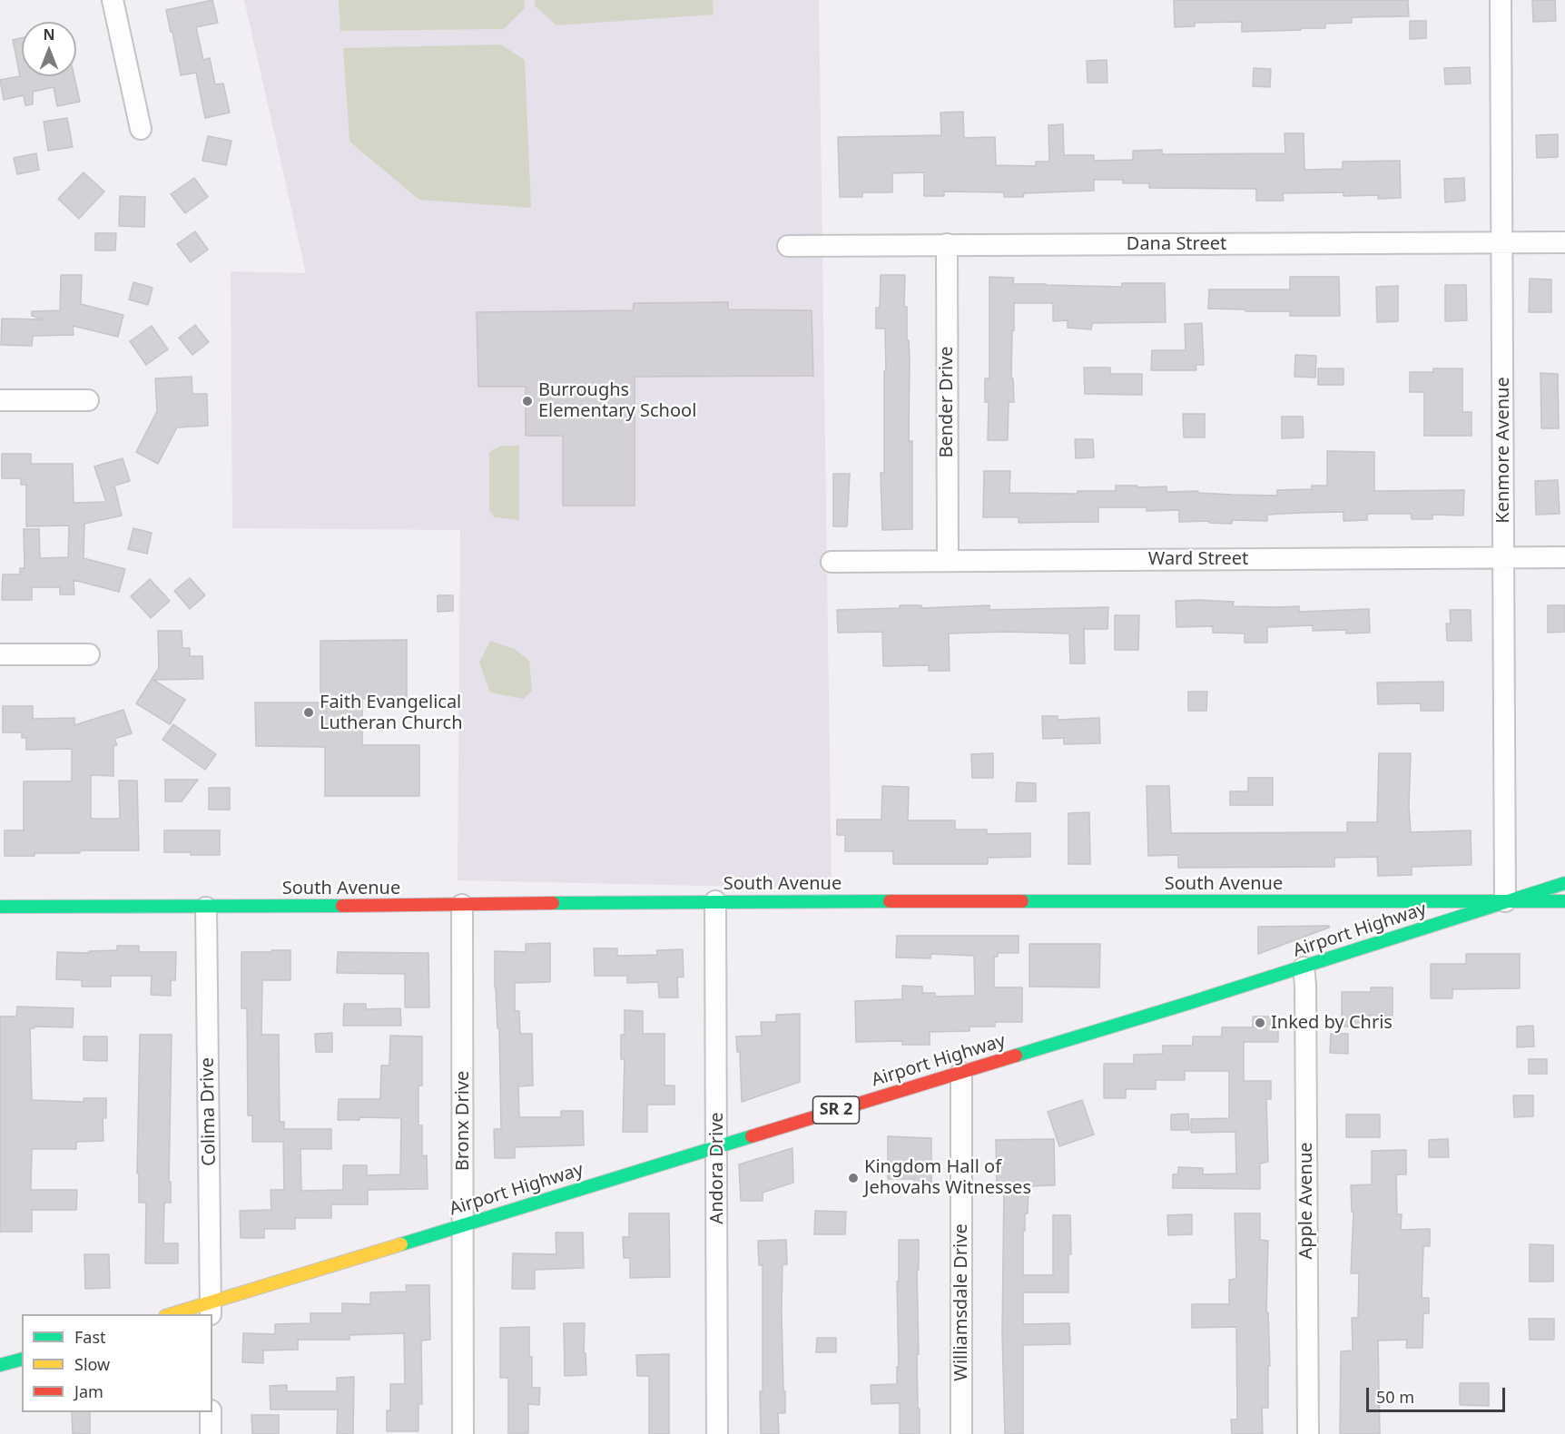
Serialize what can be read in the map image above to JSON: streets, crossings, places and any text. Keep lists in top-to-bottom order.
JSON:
{
  "streets": {
    "street": [
      "Dana Street",
      "Bender Drive",
      "Kenmore Avenue",
      "Ward Street",
      "South Avenue",
      "Airport Highway",
      "SR 2",
      "Colima Drive",
      "Bronx Drive",
      "Andora Drive",
      "Apple Avenue",
      "Williamsdale Drive"
    ]
  },
  "crossings": [
    ["Dana Street", "Bender Drive"],
    ["Dana Street", "Kenmore Avenue"],
    ["Bender Drive", "Ward Street"],
    ["Kenmore Avenue", "Ward Street"],
    ["Kenmore Avenue", "South Avenue"],
    ["Kenmore Avenue", "Airport Highway"],
    ["South Avenue", "Airport Highway"],
    ["South Avenue", "Colima Drive"],
    ["South Avenue", "Bronx Drive"],
    ["South Avenue", "Andora Drive"],
    ["Airport Highway", "Colima Drive"],
    ["Airport Highway", "Bronx Drive"],
    ["Airport Highway", "Andora Drive"],
    ["Airport Highway", "Apple Avenue"],
    ["Airport Highway", "Williamsdale Drive"]
  ],
  "places": [
    "Burroughs Elementary School",
    "Faith Evangelical Lutheran Church",
    "Inked by Chris",
    "Kingdom Hall of Jehovahs Witnesses"
  ],
  "legend": ["Fast", "Slow", "Jam"],
  "scale_bar": "50 m",
  "north": "top"
}
